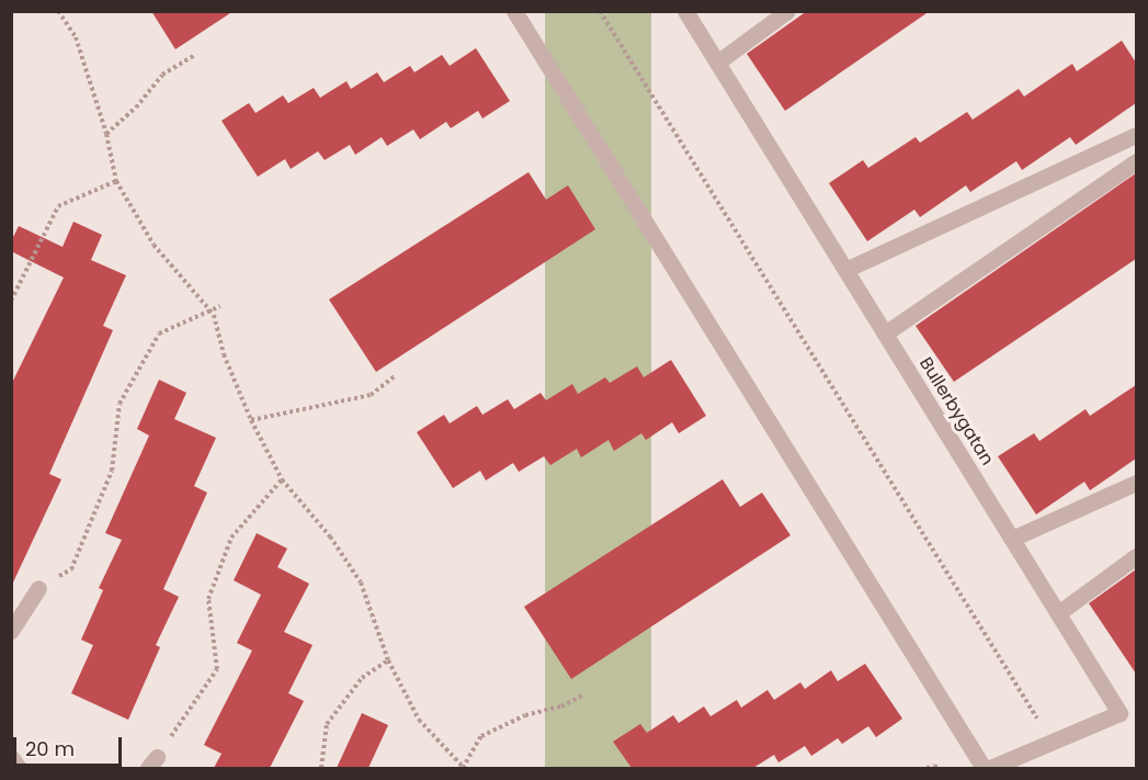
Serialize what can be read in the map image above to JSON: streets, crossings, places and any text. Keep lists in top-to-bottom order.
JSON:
{
  "streets": {
    "street": ["Bullerbygatan"]
  },
  "scale_bar": "20 m"
}
